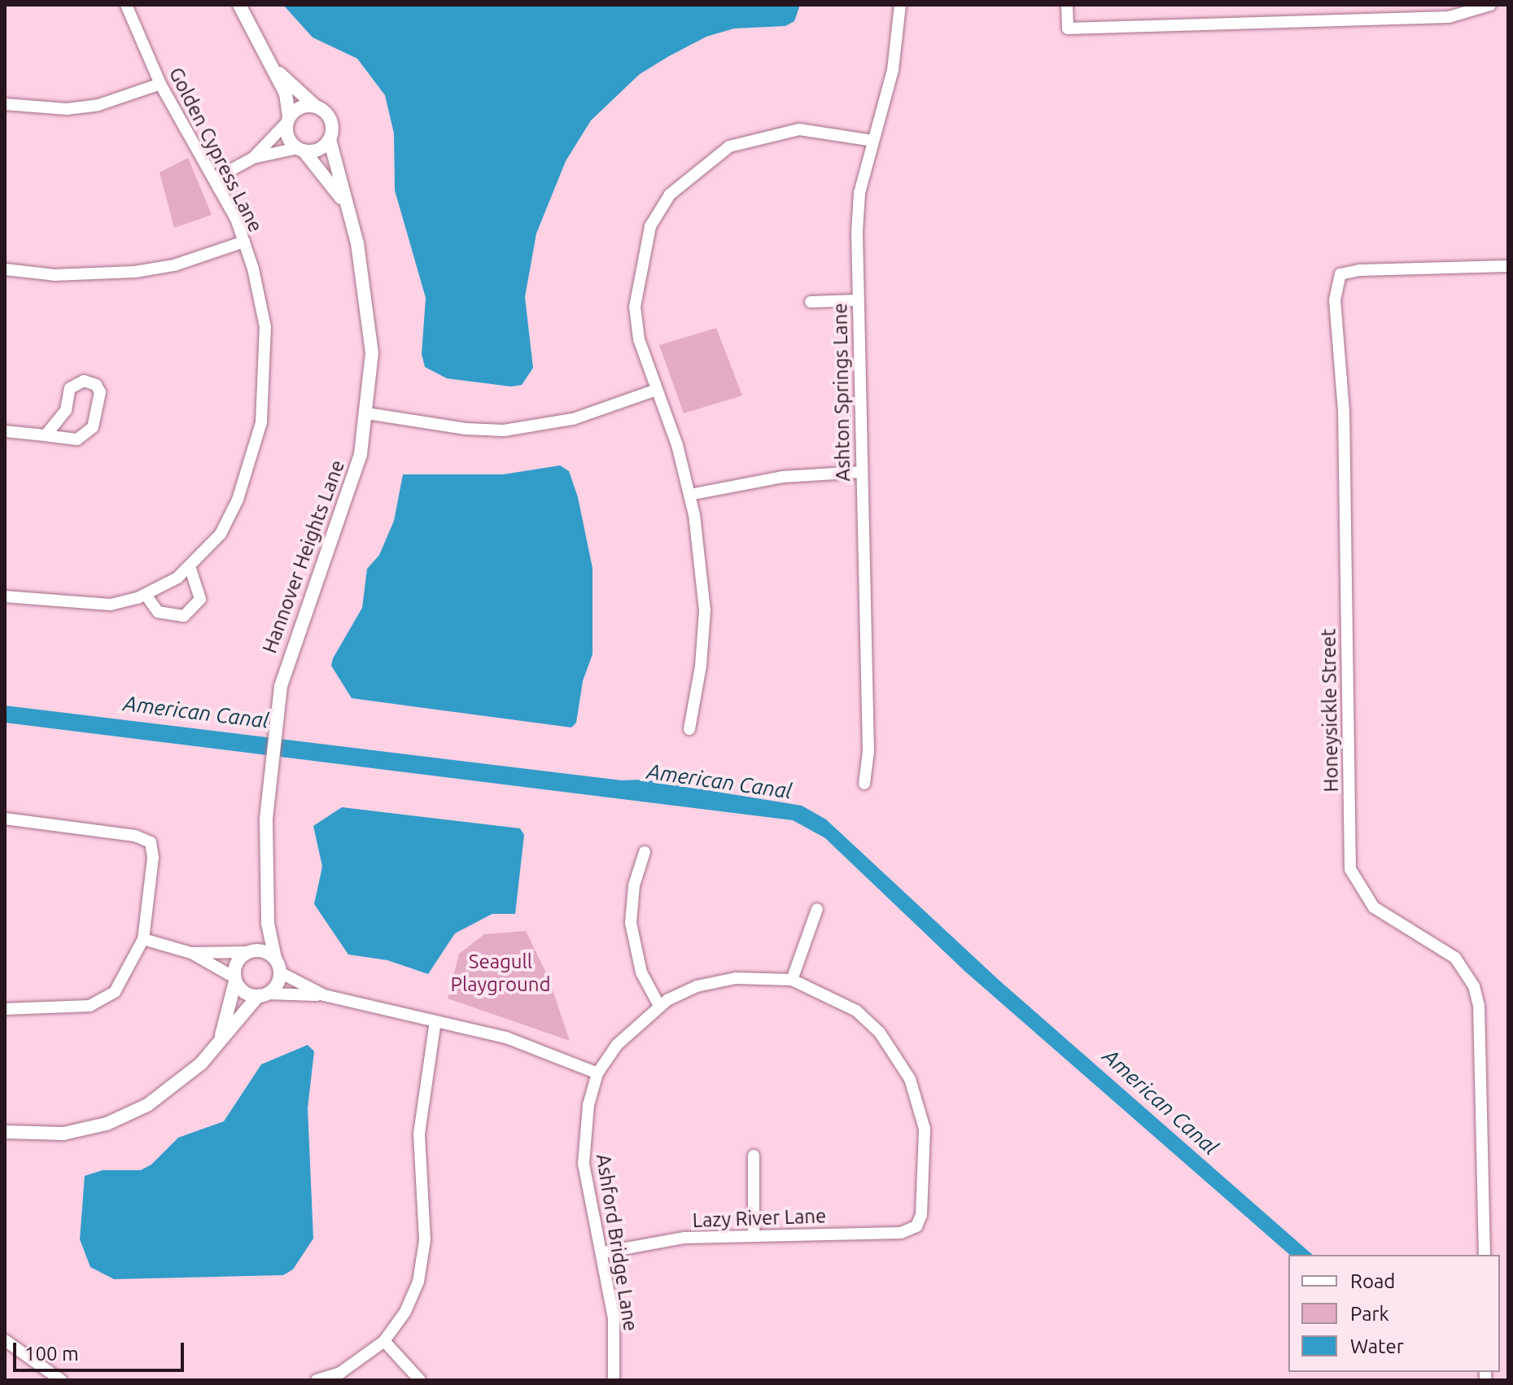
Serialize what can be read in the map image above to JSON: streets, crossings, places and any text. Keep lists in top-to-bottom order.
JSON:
{
  "streets": {
    "street": [
      "Golden Cypress Lane",
      "Ashton Springs Lane",
      "Hannover Heights Lane",
      "Honeysickle Street",
      "Lazy River Lane",
      "Ashford Bridge Lane"
    ]
  },
  "crossings": [
    ["Lazy River Lane", "Ashford Bridge Lane"]
  ],
  "water": ["American Canal"],
  "parks": ["Seagull Playground"],
  "legend": ["Road", "Park", "Water"],
  "scale_bar": "100 m"
}
